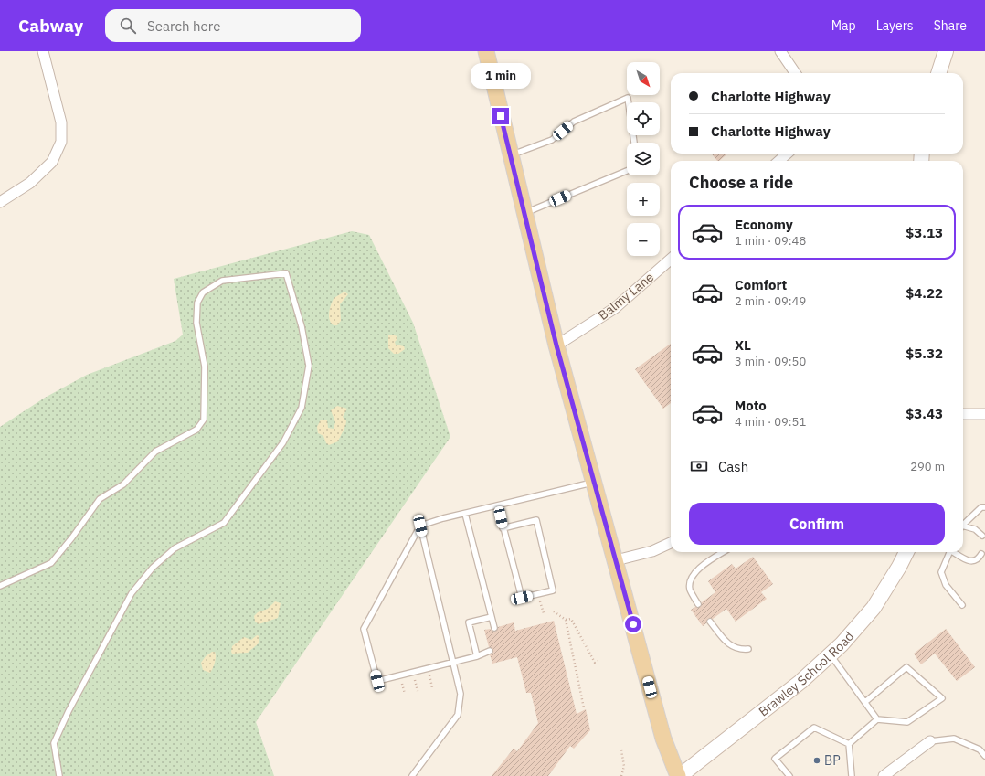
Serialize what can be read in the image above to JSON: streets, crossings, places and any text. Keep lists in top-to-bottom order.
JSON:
{
  "streets": {
    "main road": ["Brawley School Road"],
    "street": ["Balmy Lane"]
  },
  "places": ["BP"],
  "north": "bottom right",
  "page": {
    "header": "Cabway",
    "search": "Search here",
    "nav": ["Map", "Layers", "Share"],
    "map_buttons": ["+", "−"],
    "bubble": "1 min",
    "banner": ["Charlotte Highway", "Charlotte Highway"],
    "heading": "Choose a ride",
    "list": [
      {
        "name": "Economy",
        "note": "1 min · 09:48",
        "value": "$3.13"
      },
      {
        "name": "Comfort",
        "note": "2 min · 09:49",
        "value": "$4.22"
      },
      {
        "name": "XL",
        "note": "3 min · 09:50",
        "value": "$5.32"
      },
      {
        "name": "Moto",
        "note": "4 min · 09:51",
        "value": "$3.43"
      }
    ],
    "pay": ["Cash", "290 m"],
    "buttons": "Confirm"
  }
}
